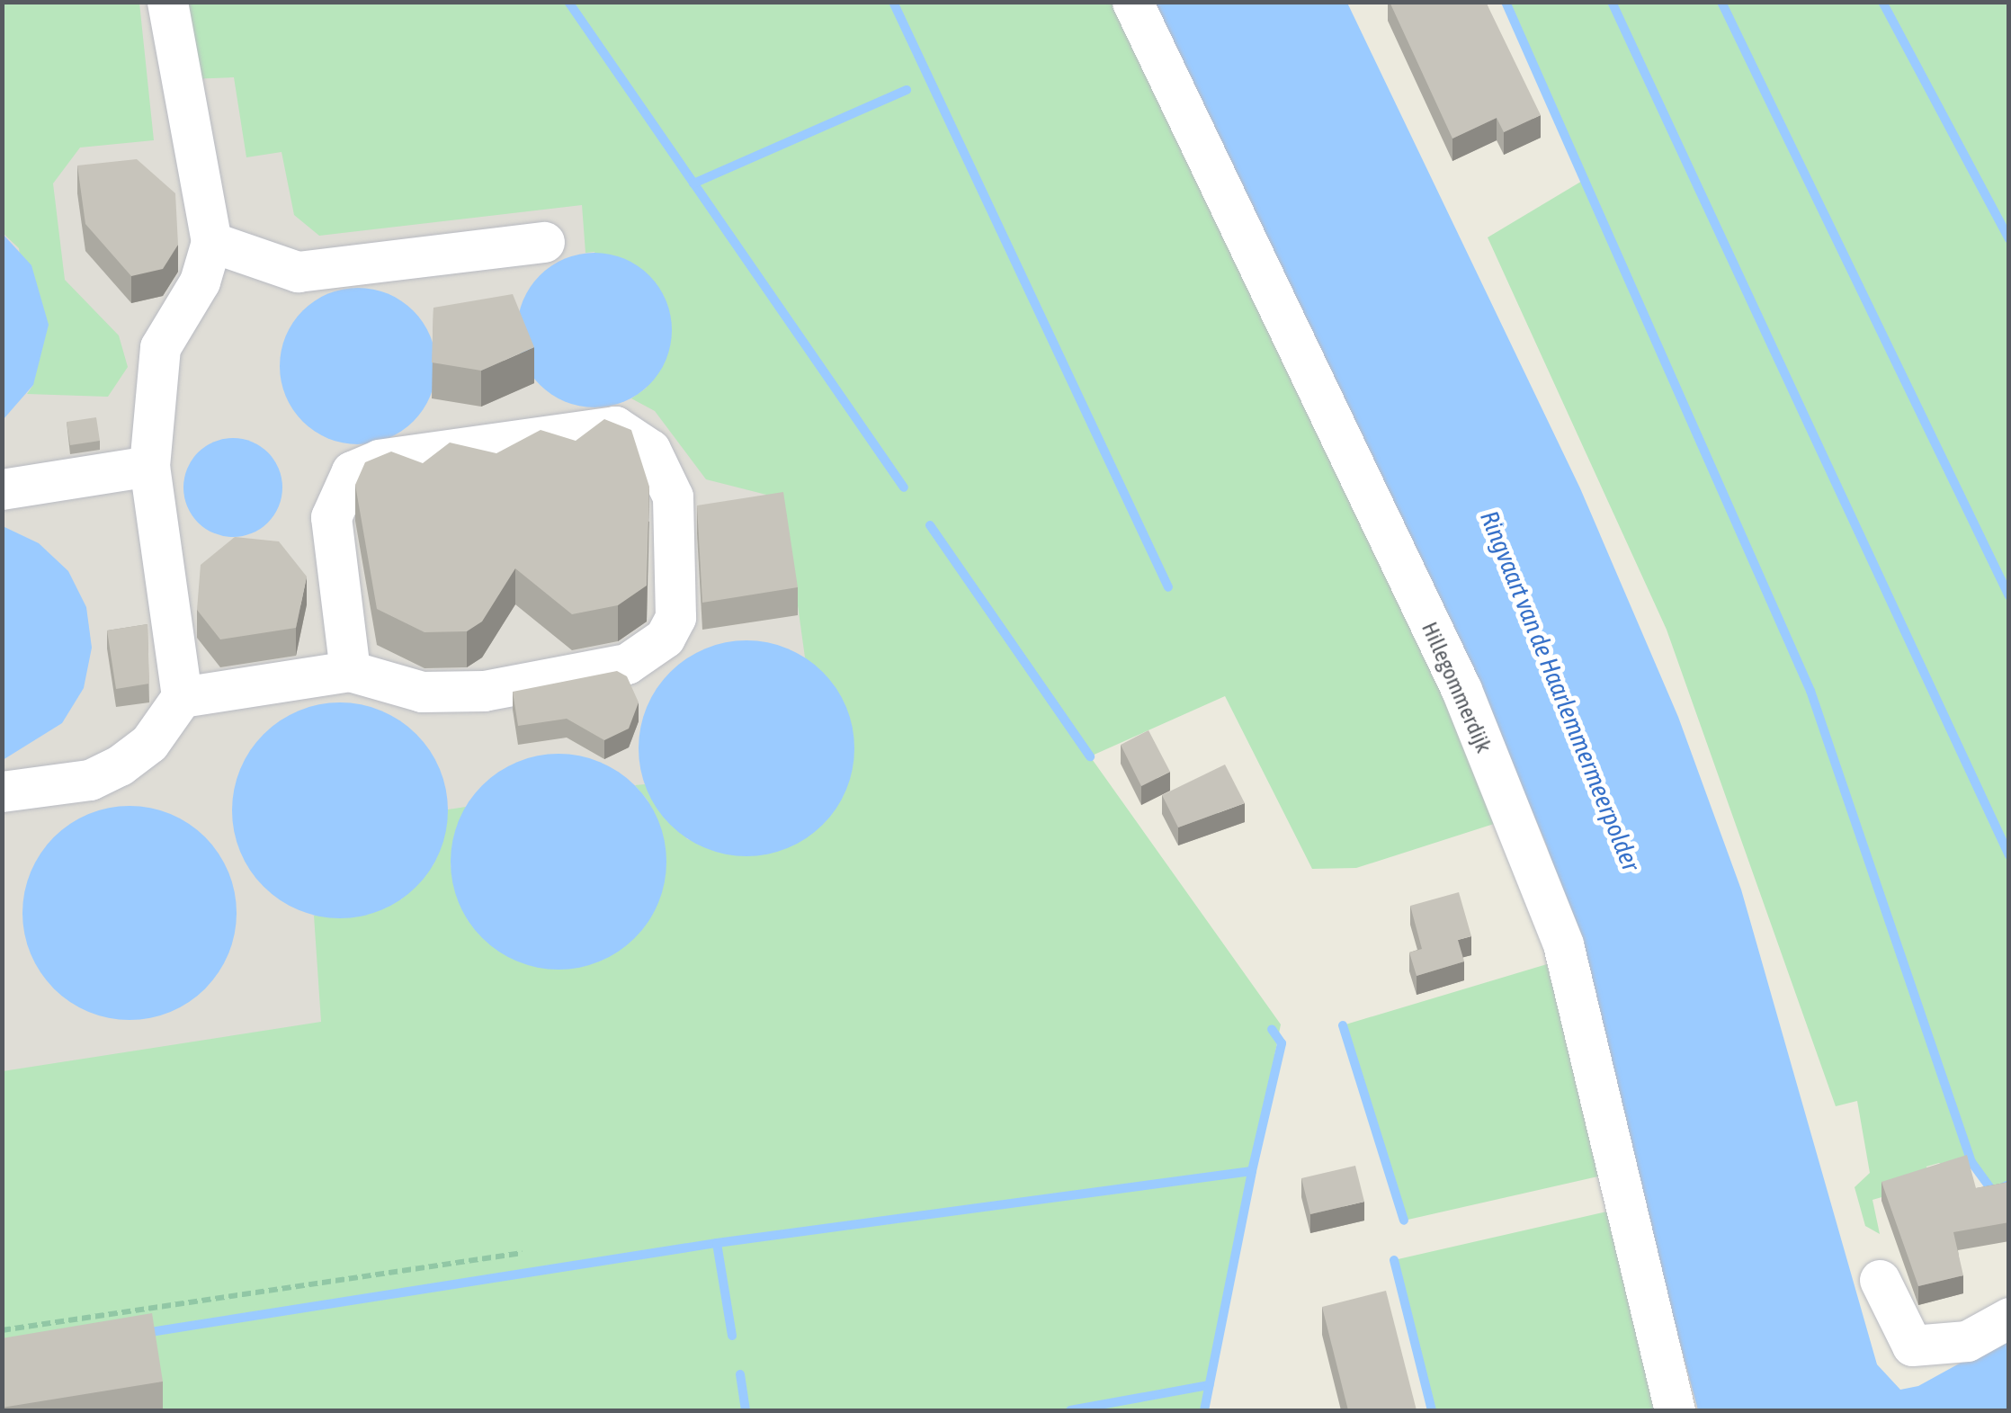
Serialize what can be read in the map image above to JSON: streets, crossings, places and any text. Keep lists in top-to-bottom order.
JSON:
{
  "streets": {
    "street": ["Hillegommerdijk"]
  },
  "water": ["Ringvaart van de Haarlemmermeerpolder"]
}
